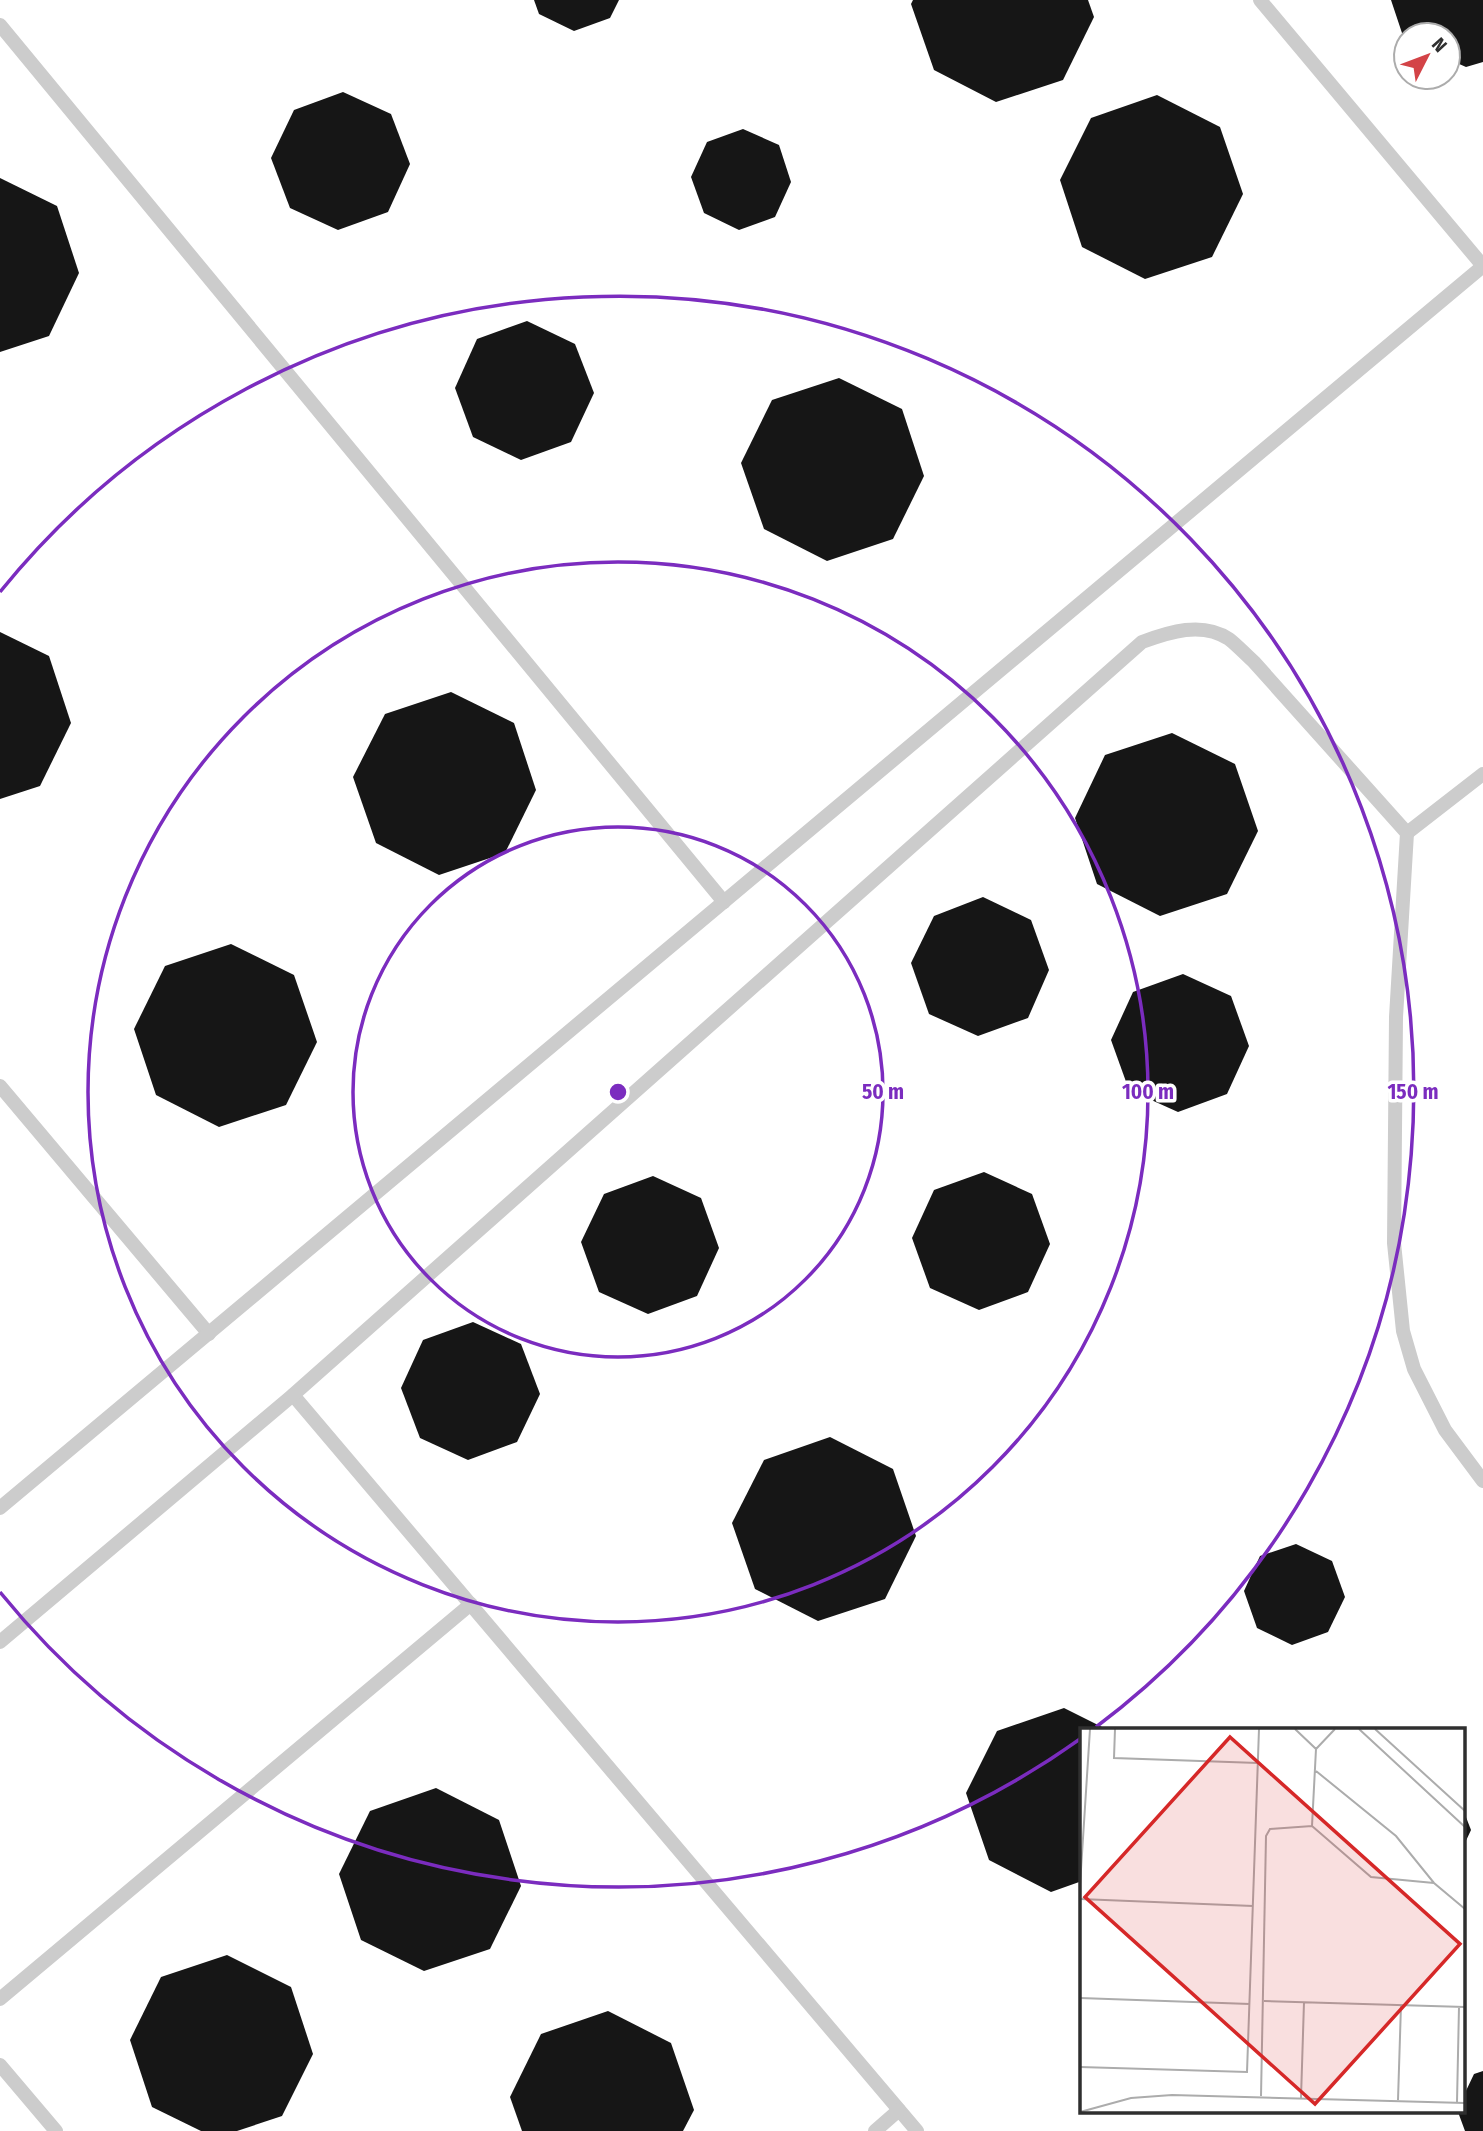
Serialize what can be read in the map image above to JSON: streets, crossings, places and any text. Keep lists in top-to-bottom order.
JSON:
{
  "north": "top right",
  "rings": ["50 m", "100 m", "150 m"]
}
